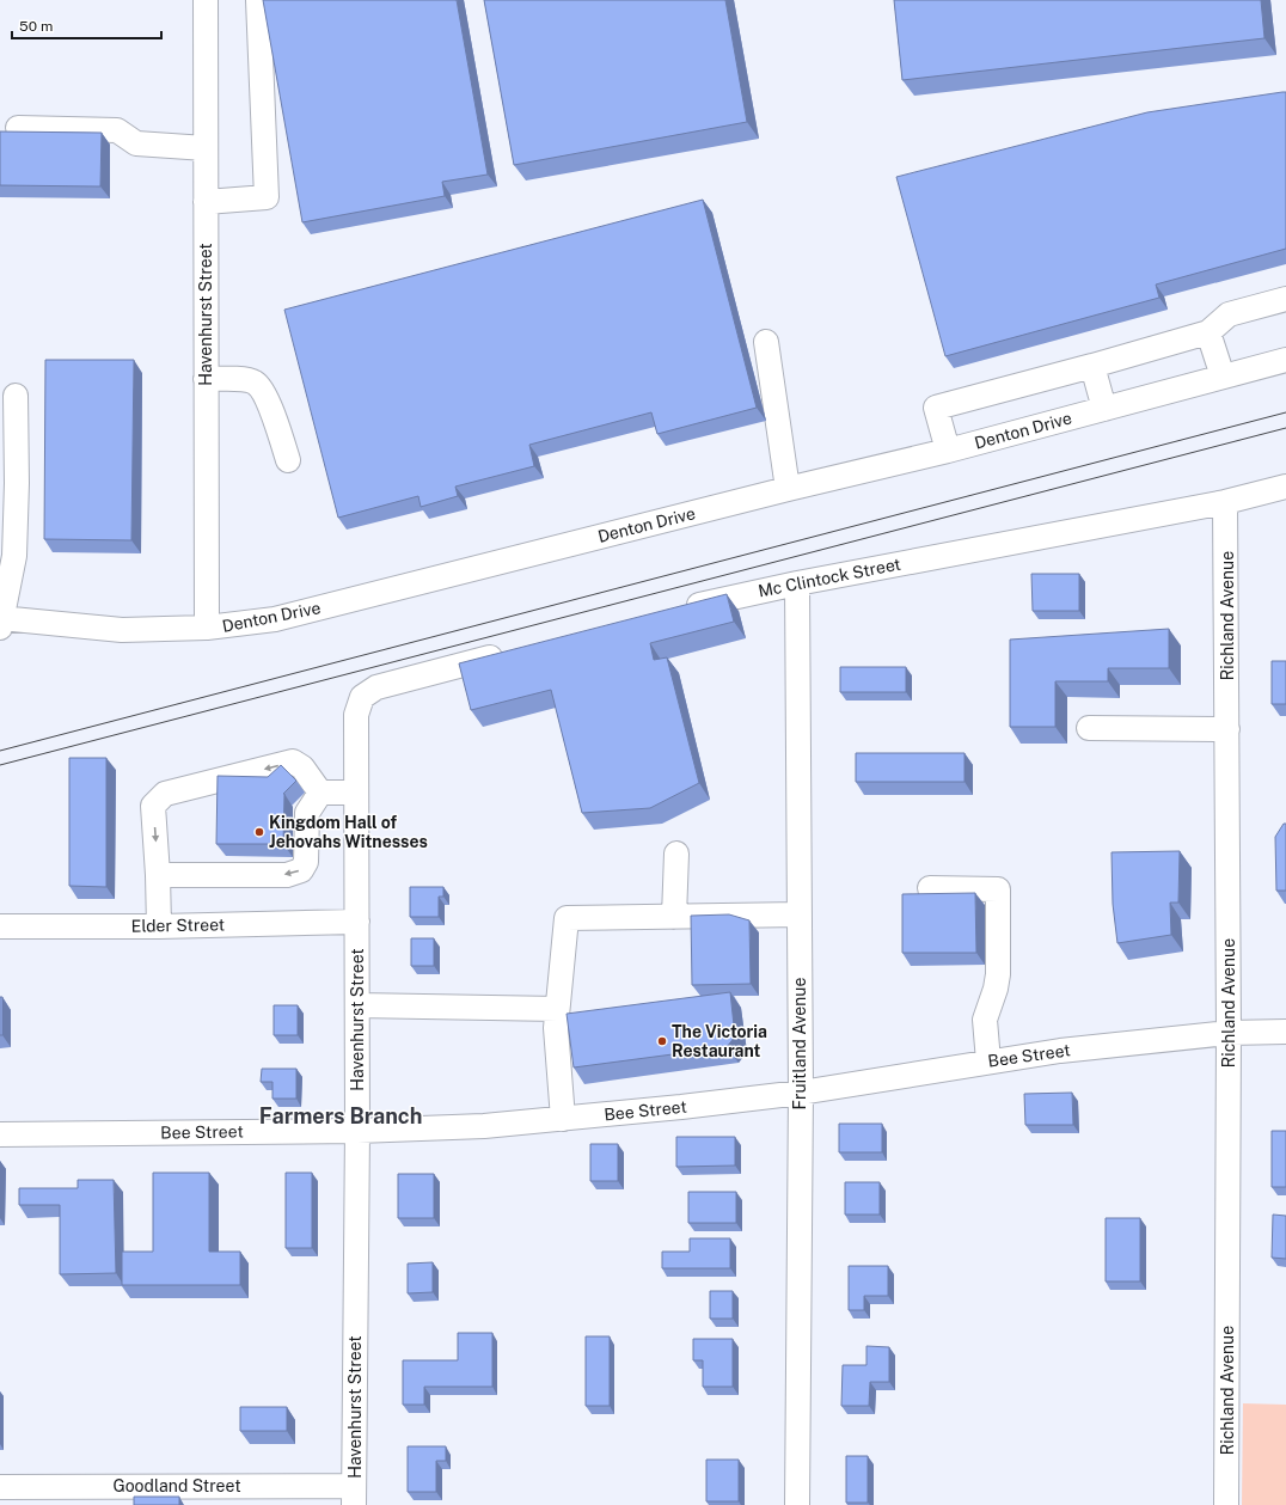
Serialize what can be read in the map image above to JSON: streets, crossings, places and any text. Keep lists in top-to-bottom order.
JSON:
{
  "streets": {
    "street": [
      "Havenhurst Street",
      "Denton Drive",
      "Mc Clintock Street",
      "Richland Avenue",
      "Elder Street",
      "Fruitland Avenue",
      "Bee Street",
      "Goodland Street"
    ]
  },
  "crossings": [
    ["Havenhurst Street", "Denton Drive"],
    ["Havenhurst Street", "Elder Street"],
    ["Havenhurst Street", "Bee Street"],
    ["Havenhurst Street", "Goodland Street"],
    ["Mc Clintock Street", "Richland Avenue"],
    ["Mc Clintock Street", "Fruitland Avenue"],
    ["Richland Avenue", "Bee Street"],
    ["Fruitland Avenue", "Bee Street"]
  ],
  "districts": ["Farmers Branch"],
  "places": ["Kingdom Hall of Jehovahs Witnesses", "The Victoria Restaurant"],
  "scale_bar": "50 m"
}
